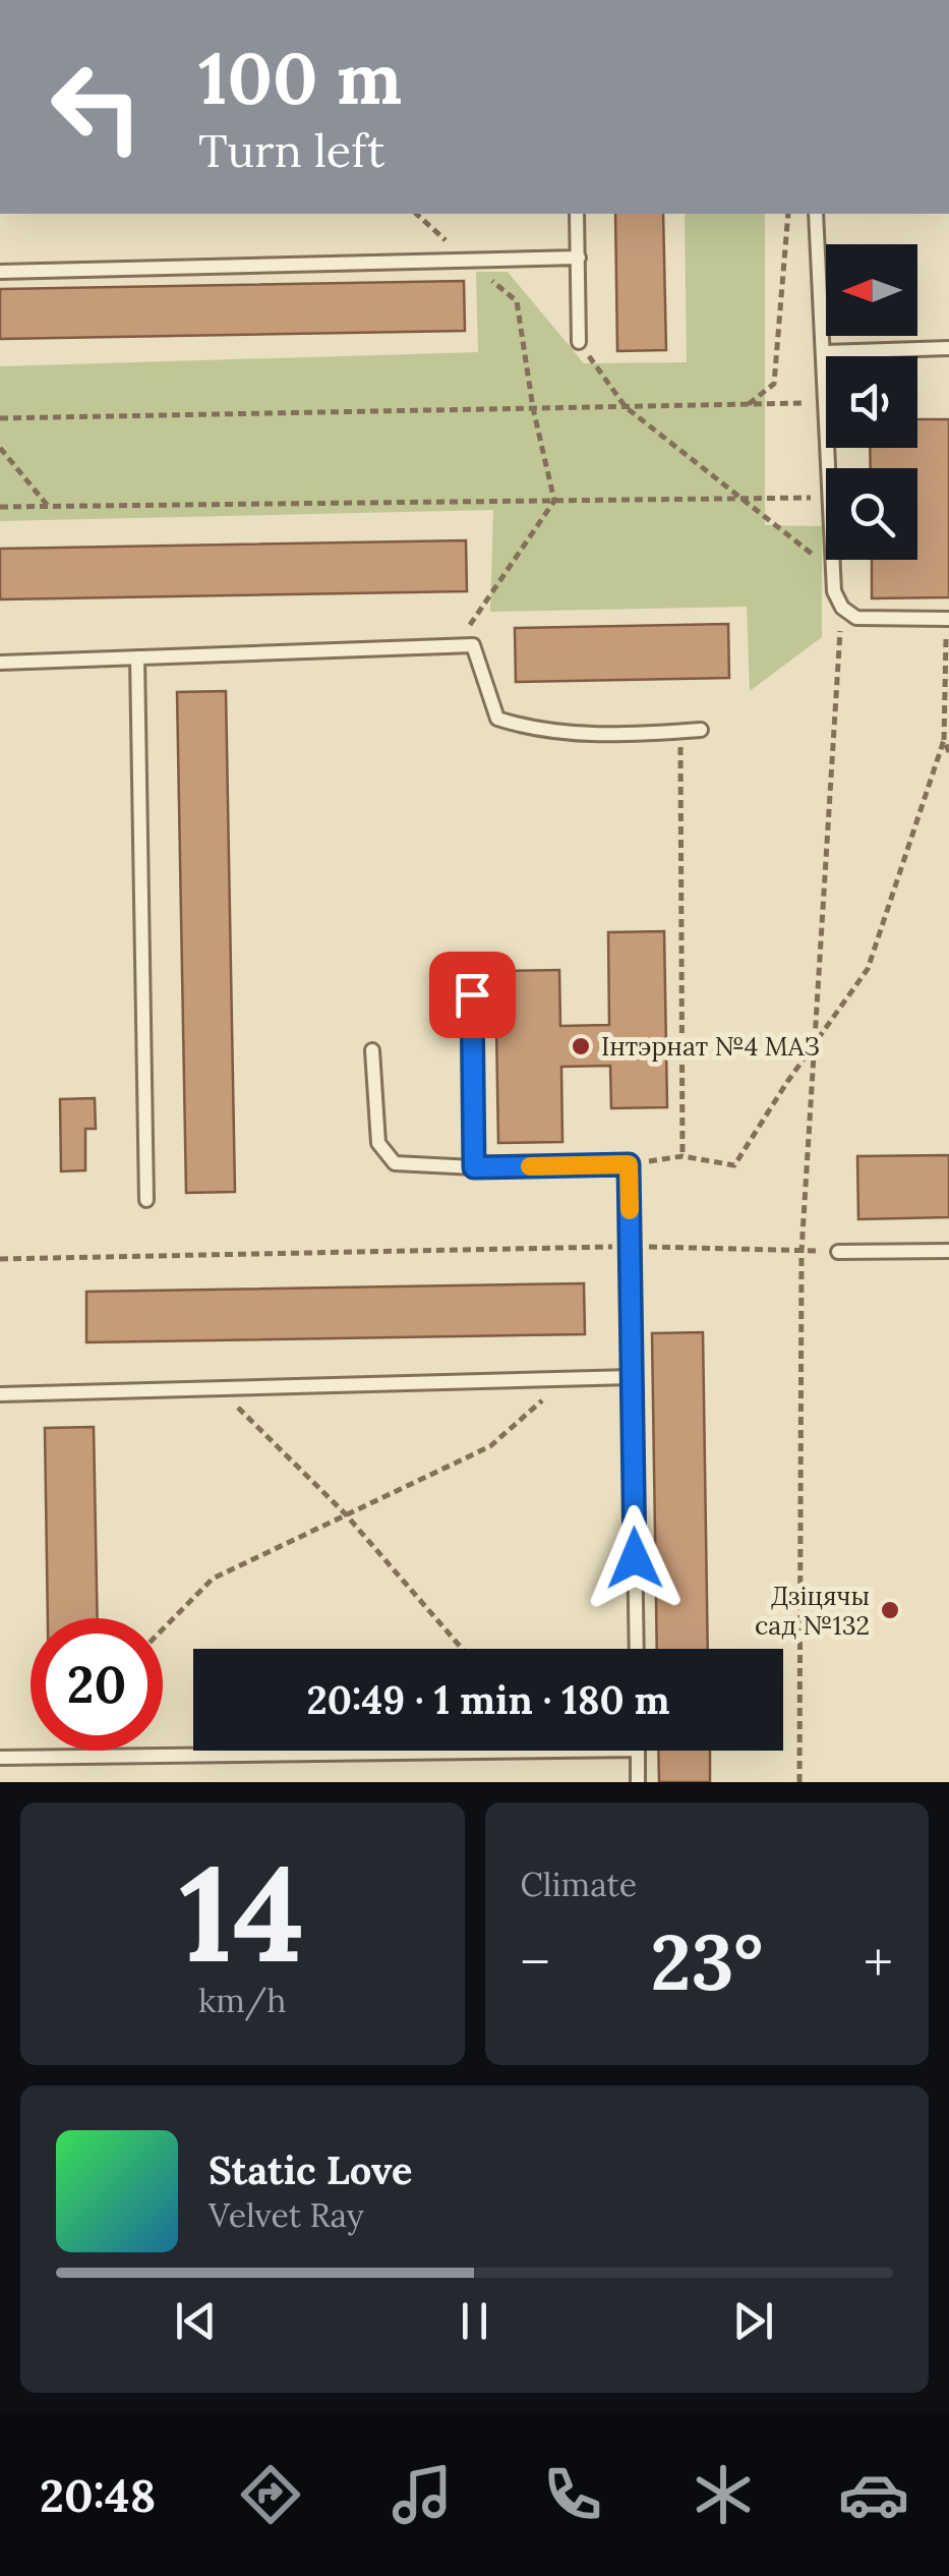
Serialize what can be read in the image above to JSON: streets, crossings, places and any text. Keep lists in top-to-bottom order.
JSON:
{
  "places": ["Інтэрнат №4 МАЗ", "Дзіцячы сад №132"],
  "north": "left",
  "page": {
    "turn": ["100 m", "Turn left"],
    "limit": "20",
    "trip": "20:49 · 1 min · 180 m",
    "tile": [
      ["14", "km/h"],
      "Climate"
    ],
    "heat": ["−", "23°", "+"],
    "song": ["Static Love", "Velvet Ray"],
    "tabs": "20:48"
  }
}
